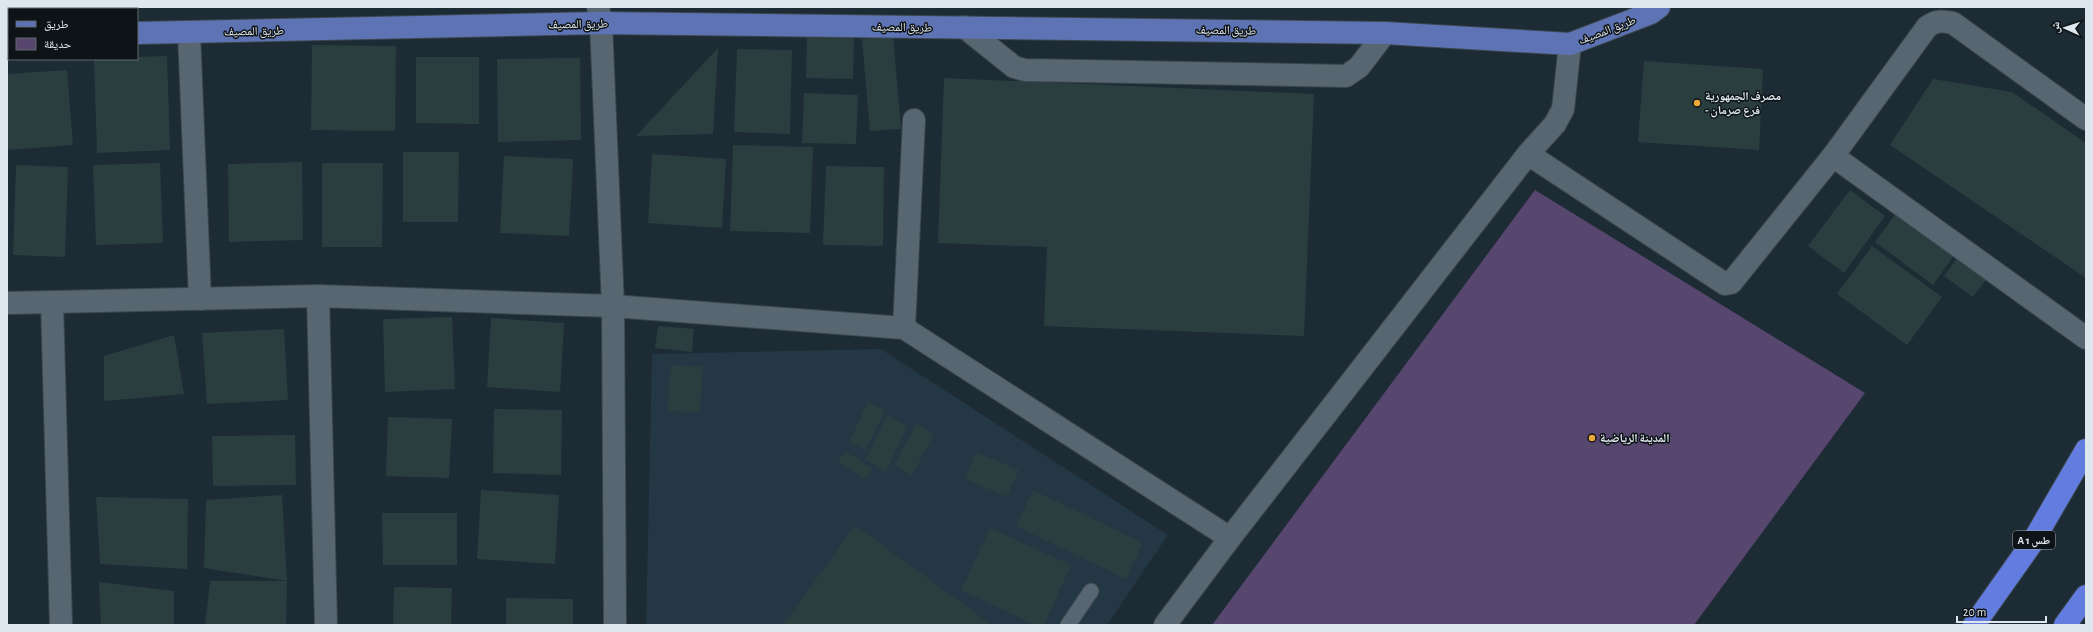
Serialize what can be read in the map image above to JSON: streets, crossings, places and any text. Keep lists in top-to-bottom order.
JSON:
{
  "streets": {
    "highway": ["A 1 طس"],
    "main road": ["طريق المصيف"]
  },
  "places": ["مصرف الجمهورية - فرع صرمان", "المدينة الرياضية"],
  "legend": ["طريق", "حديقة"],
  "scale_bar": "20 m",
  "north": "left"
}
